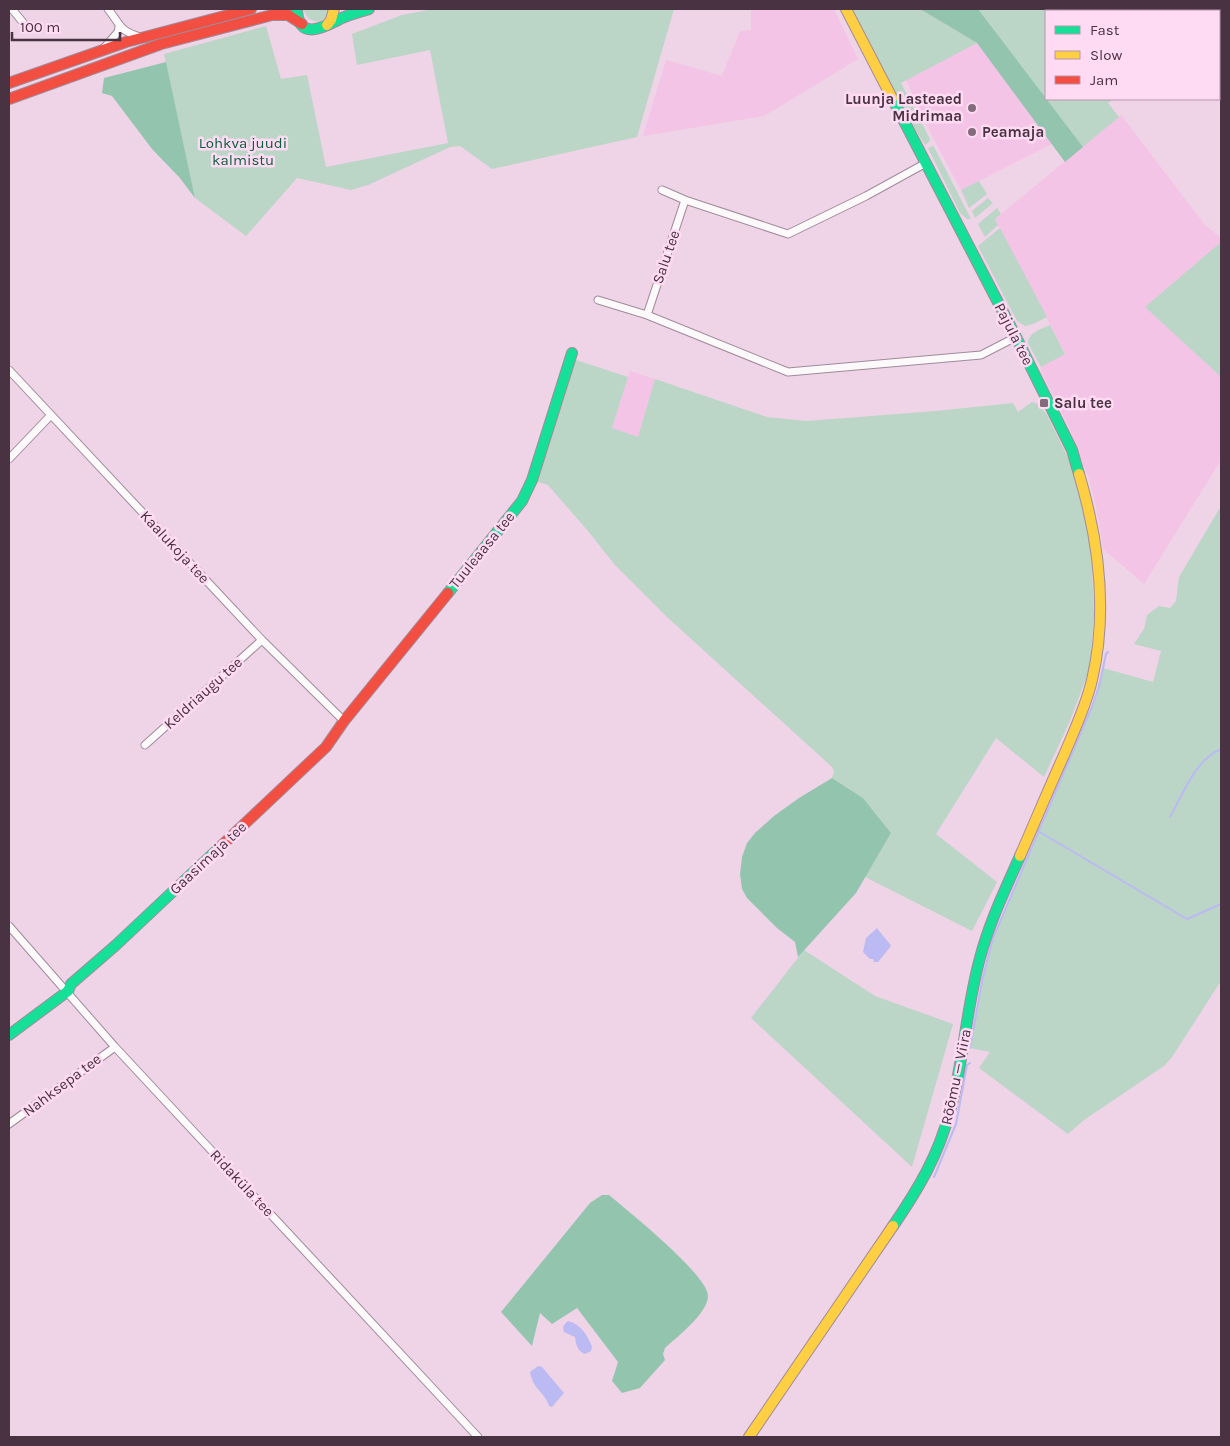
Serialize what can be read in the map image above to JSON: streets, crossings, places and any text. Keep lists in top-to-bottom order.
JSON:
{
  "streets": {
    "street": [
      "Salu tee",
      "Pajula tee",
      "Kaalukoja tee",
      "Tuuleaasa tee",
      "Keldriaugu tee",
      "Gaasimaja tee",
      "Rõõmu — Viira",
      "Nahksepa tee",
      "Ridaküla tee"
    ]
  },
  "crossings": [
    ["Pajula tee", "Rõõmu — Viira"],
    ["Kaalukoja tee", "Tuuleaasa tee"],
    ["Kaalukoja tee", "Keldriaugu tee"],
    ["Kaalukoja tee", "Gaasimaja tee"],
    ["Tuuleaasa tee", "Gaasimaja tee"],
    ["Gaasimaja tee", "Ridaküla tee"],
    ["Nahksepa tee", "Ridaküla tee"]
  ],
  "parks": ["Lohkva juudi kalmistu"],
  "places": {
    "other": ["Luunja Lasteaed Midrimaa", "Peamaja"],
    "transit": ["Salu tee"]
  },
  "legend": ["Fast", "Slow", "Jam"],
  "scale_bar": "100 m"
}
